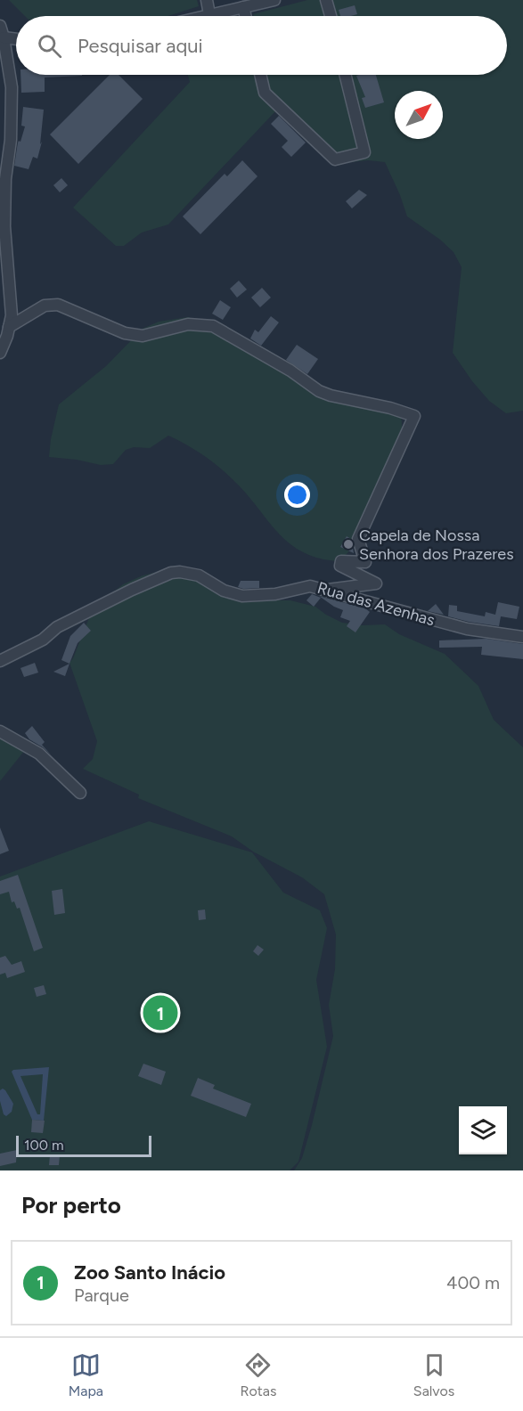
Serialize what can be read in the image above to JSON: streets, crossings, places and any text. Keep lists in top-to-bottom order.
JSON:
{
  "streets": {
    "street": ["Rua das Azenhas"]
  },
  "places": ["Capela de Nossa Senhora dos Prazeres"],
  "scale_bar": "100 m",
  "north": "top right",
  "page": {
    "search": "Pesquisar aqui",
    "pins": "1",
    "scale": "100 m",
    "heading": "Por perto",
    "list": [
      {
        "mark": "1",
        "name": "Zoo Santo Inácio",
        "note": "Parque",
        "value": "400 m"
      }
    ],
    "nav": ["Mapa", "Rotas", "Salvos"]
  }
}
